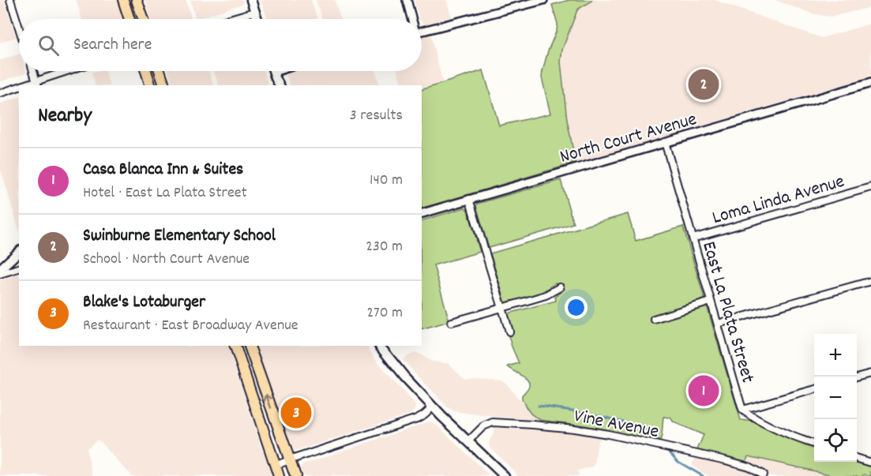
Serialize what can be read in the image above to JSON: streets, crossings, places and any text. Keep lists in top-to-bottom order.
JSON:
{
  "streets": {
    "street": [
      "North Court Avenue",
      "Loma Linda Avenue",
      "East La Plata Street",
      "Vine Avenue"
    ]
  },
  "crossings": [
    ["North Court Avenue", "East La Plata Street"],
    ["Loma Linda Avenue", "East La Plata Street"]
  ],
  "page": {
    "search": "Search here",
    "pins": ["2", "1", "3"],
    "heading": ["Nearby", "3 results"],
    "list": [
      {
        "mark": "1",
        "name": "Casa Blanca Inn & Suites",
        "note": "Hotel · East La Plata Street",
        "value": "140 m"
      },
      {
        "mark": "2",
        "name": "Swinburne Elementary School",
        "note": "School · North Court Avenue",
        "value": "230 m"
      },
      {
        "mark": "3",
        "name": "Blake's Lotaburger",
        "note": "Restaurant · East Broadway Avenue",
        "value": "270 m"
      }
    ],
    "map_buttons": ["+", "−"]
  }
}
